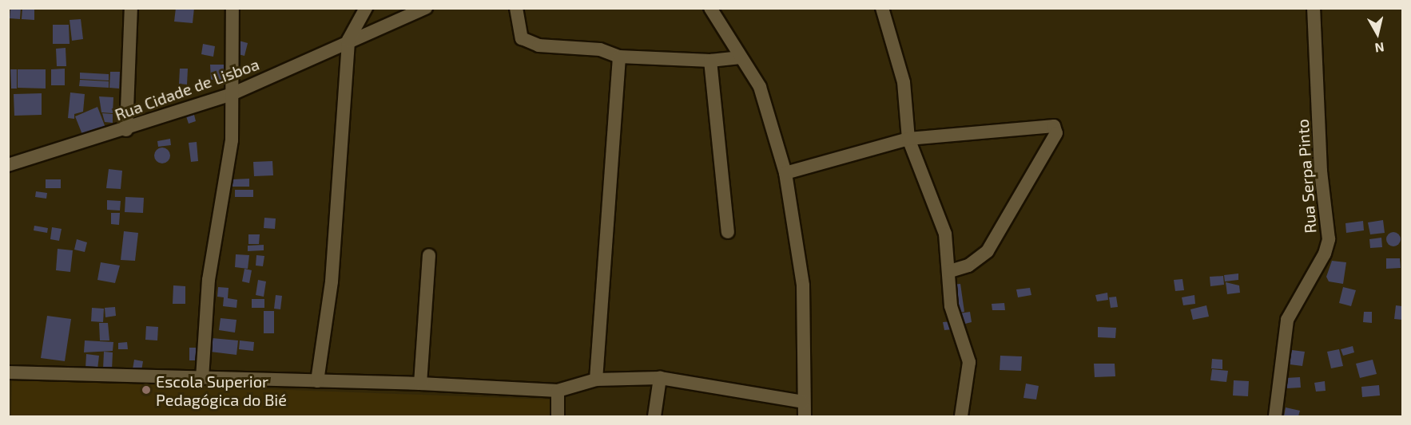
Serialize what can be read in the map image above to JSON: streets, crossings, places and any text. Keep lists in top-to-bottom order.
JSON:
{
  "streets": {
    "street": ["Rua Cidade de Lisboa", "Rua Serpa Pinto"]
  },
  "places": ["Escola Superior Pedagógica do Bié"],
  "north": "bottom"
}
